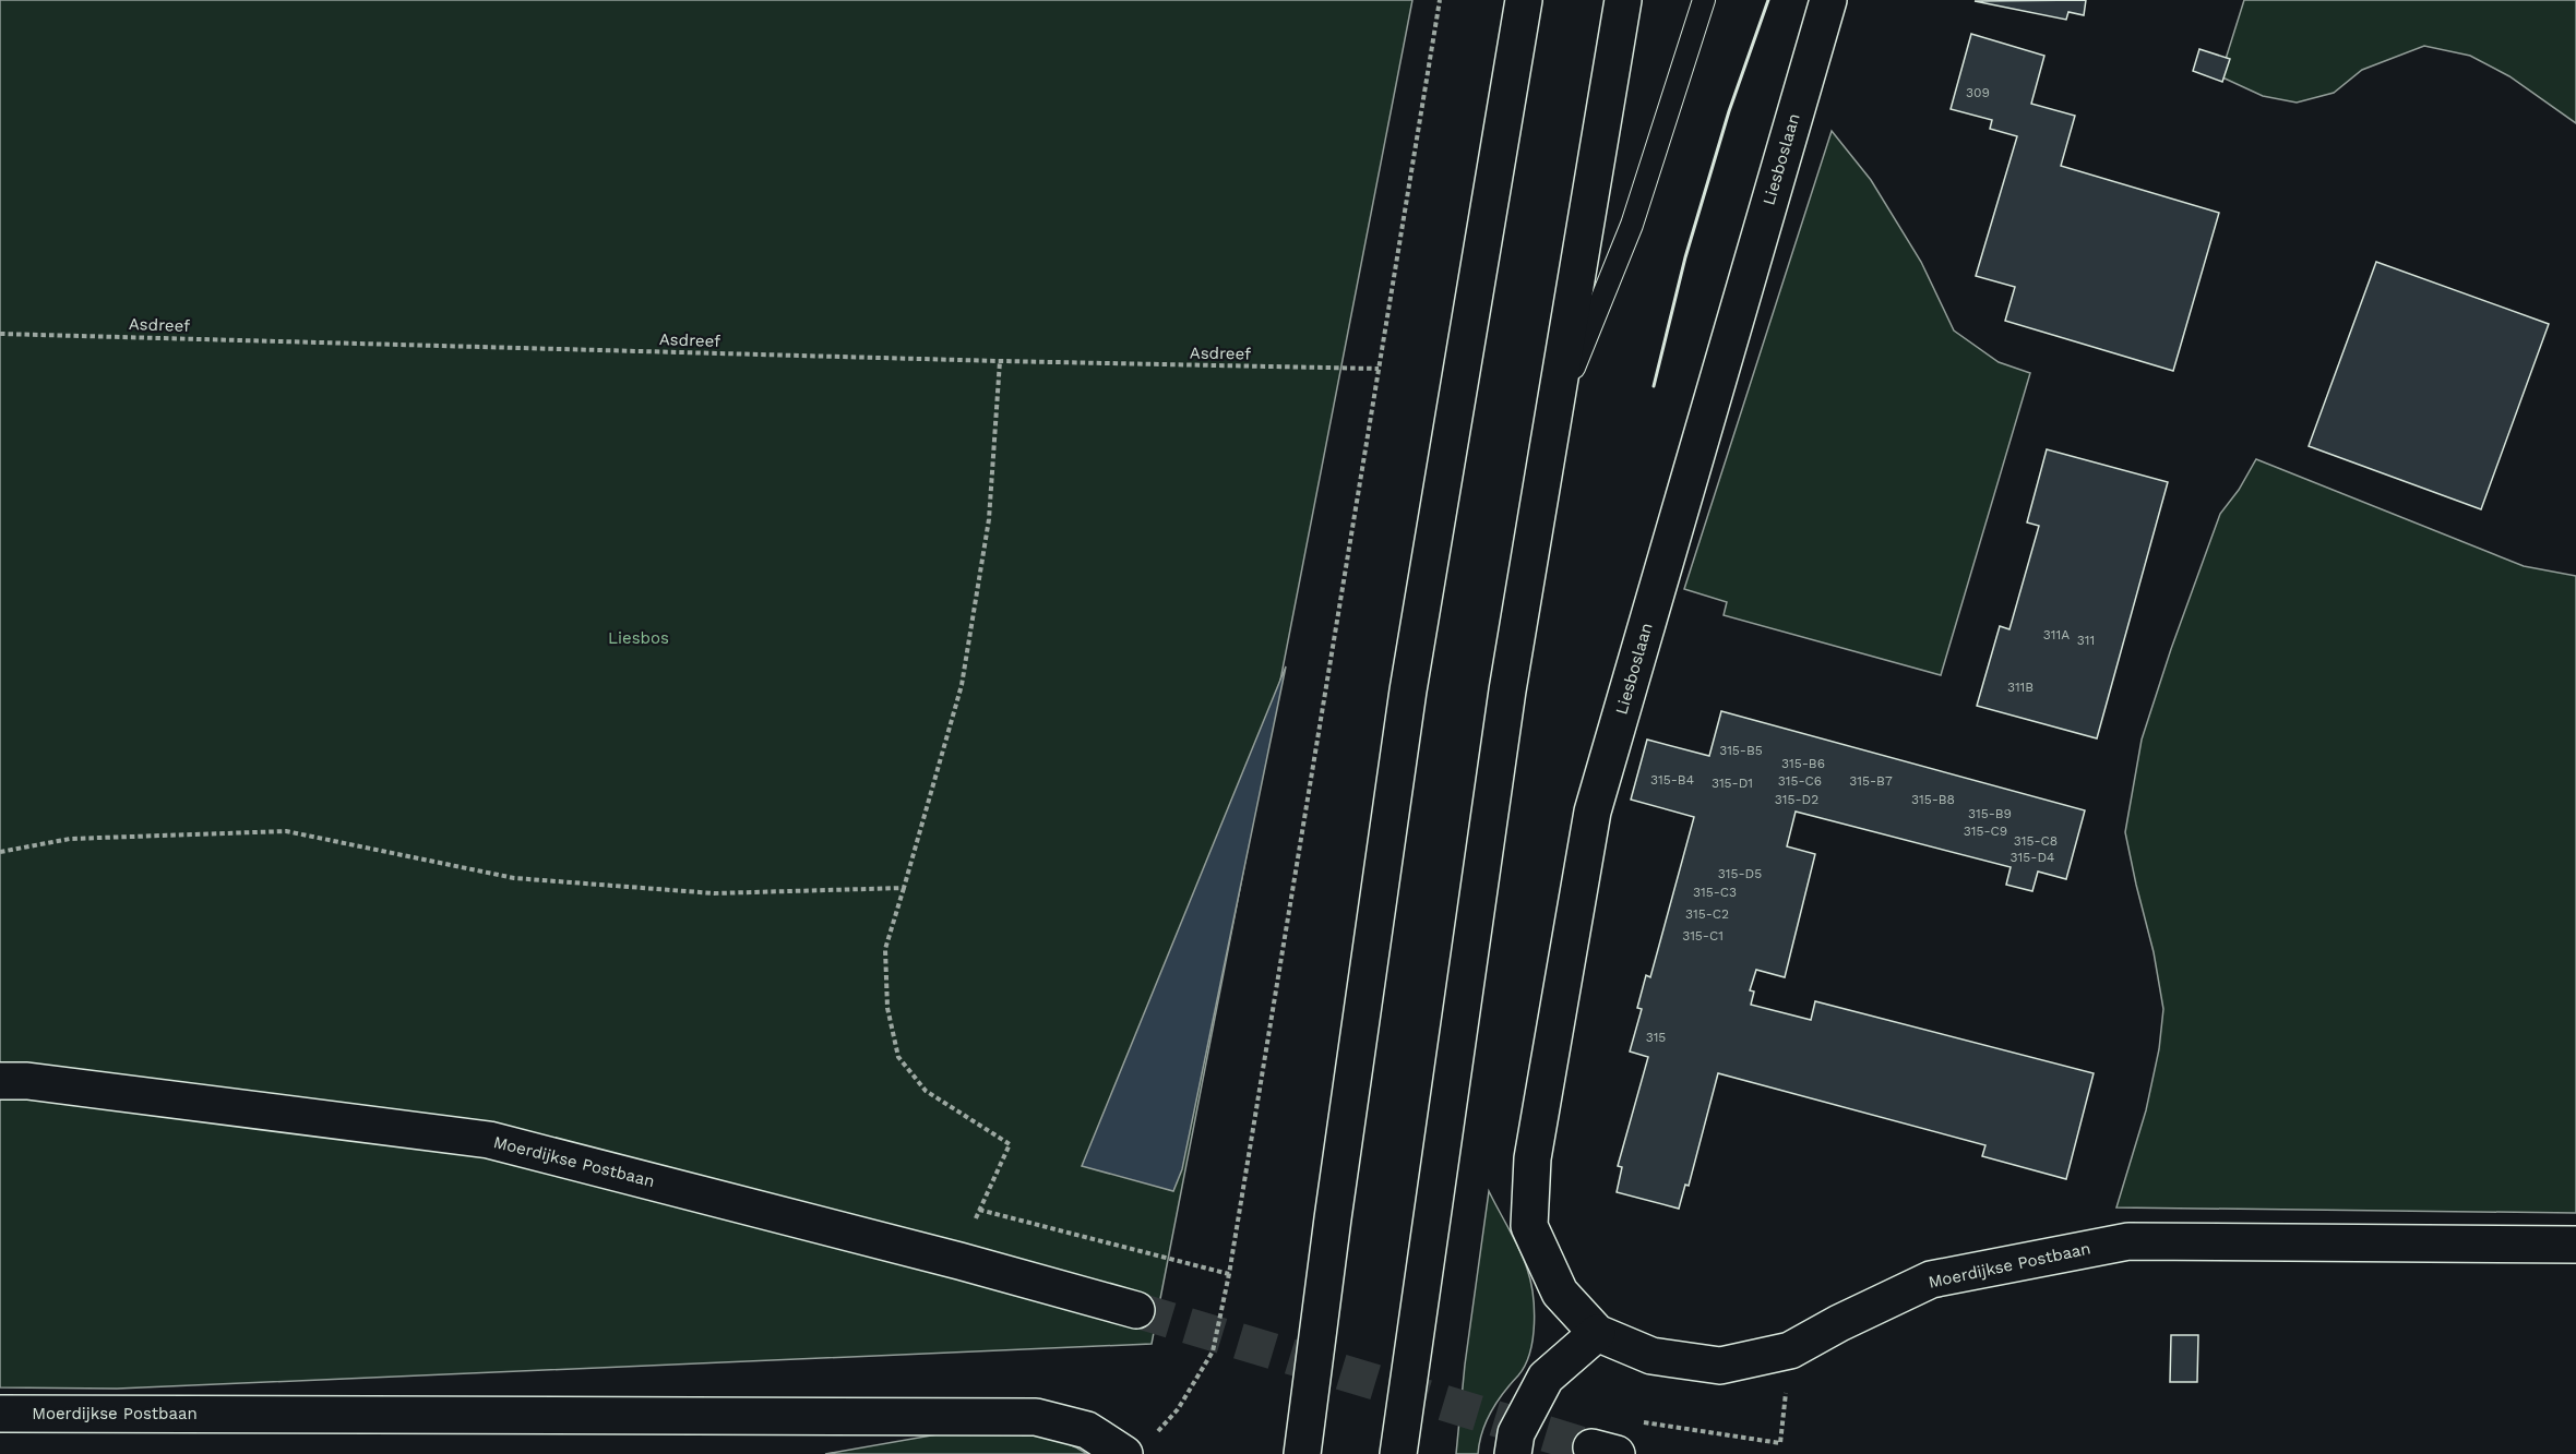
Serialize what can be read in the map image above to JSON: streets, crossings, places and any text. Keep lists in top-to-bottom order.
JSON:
{
  "streets": {
    "main road": ["Liesboslaan", "Moerdijkse Postbaan"],
    "path": ["Asdreef"]
  },
  "crossings": [
    ["Liesboslaan", "Moerdijkse Postbaan"]
  ],
  "parks": ["Liesbos"],
  "house_numbers": [
    "309",
    "311A",
    "311",
    "311B",
    "315-B5",
    "315-B6",
    "315-B4",
    "315-C6",
    "315-B7",
    "315-D1",
    "315-D2",
    "315-B8",
    "315-B9",
    "315-C9",
    "315-C8",
    "315-D4",
    "315-D5",
    "315-C3",
    "315-C2",
    "315-C1",
    "315"
  ]
}
